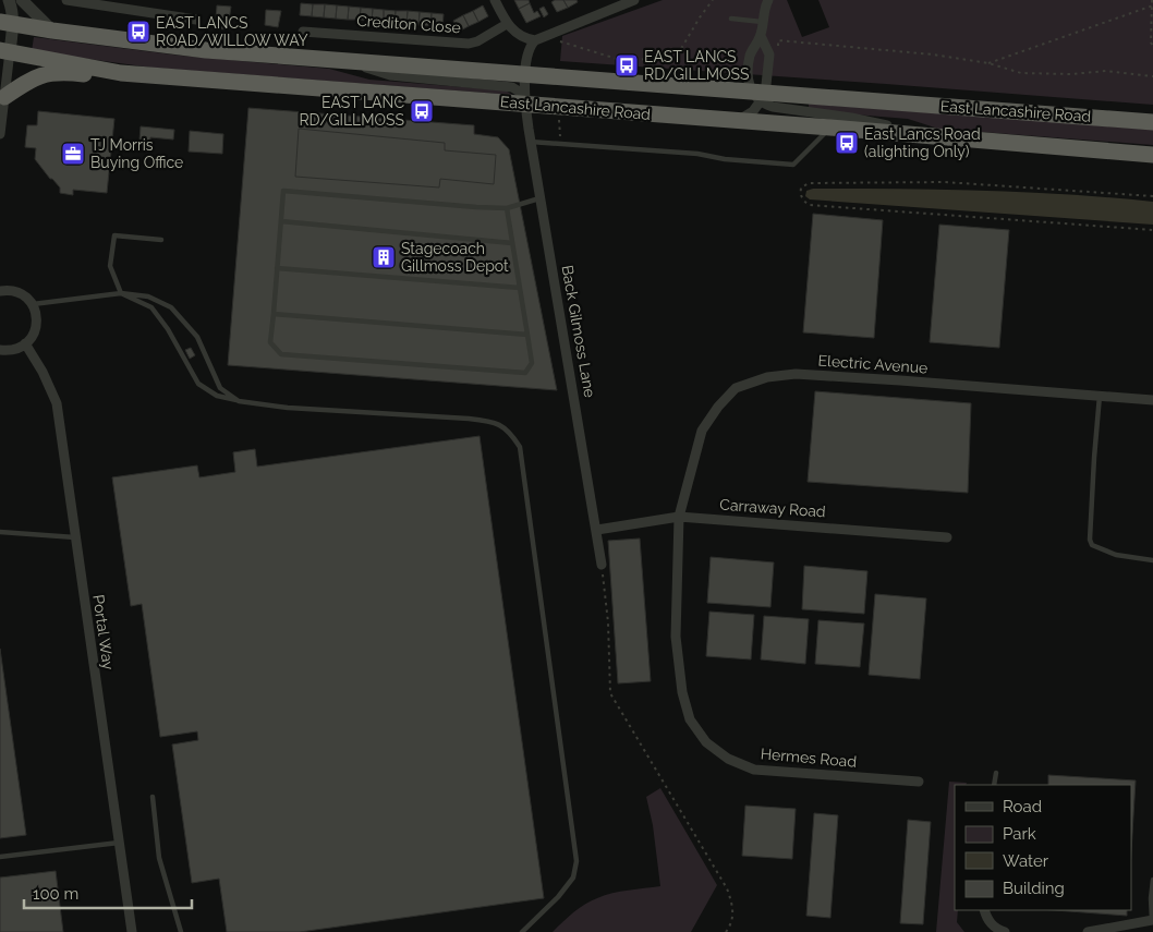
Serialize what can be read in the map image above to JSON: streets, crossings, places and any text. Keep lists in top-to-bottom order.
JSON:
{
  "streets": {
    "highway": ["East Lancashire Road"],
    "street": [
      "Crediton Close",
      "Back Gilmoss Lane",
      "Electric Avenue",
      "Carraway Road",
      "Portal Way",
      "Hermes Road"
    ]
  },
  "crossings": [
    ["East Lancashire Road", "Back Gilmoss Lane"],
    ["Back Gilmoss Lane", "Carraway Road"],
    ["Electric Avenue", "Carraway Road"],
    ["Electric Avenue", "Hermes Road"],
    ["Carraway Road", "Hermes Road"]
  ],
  "places": {
    "bus stop": [
      "EAST LANCS ROAD/WILLOW WAY",
      "EAST LANCS RD/GILLMOSS",
      "EAST LANC RD/GILLMOSS",
      "East Lancs Road (alighting Only)"
    ],
    "office": ["TJ Morris Buying Office"],
    "building": ["Stagecoach Gillmoss Depot"]
  },
  "legend": [
    "Road",
    "Park",
    "Water",
    "Building"
  ],
  "scale_bar": "100 m"
}
